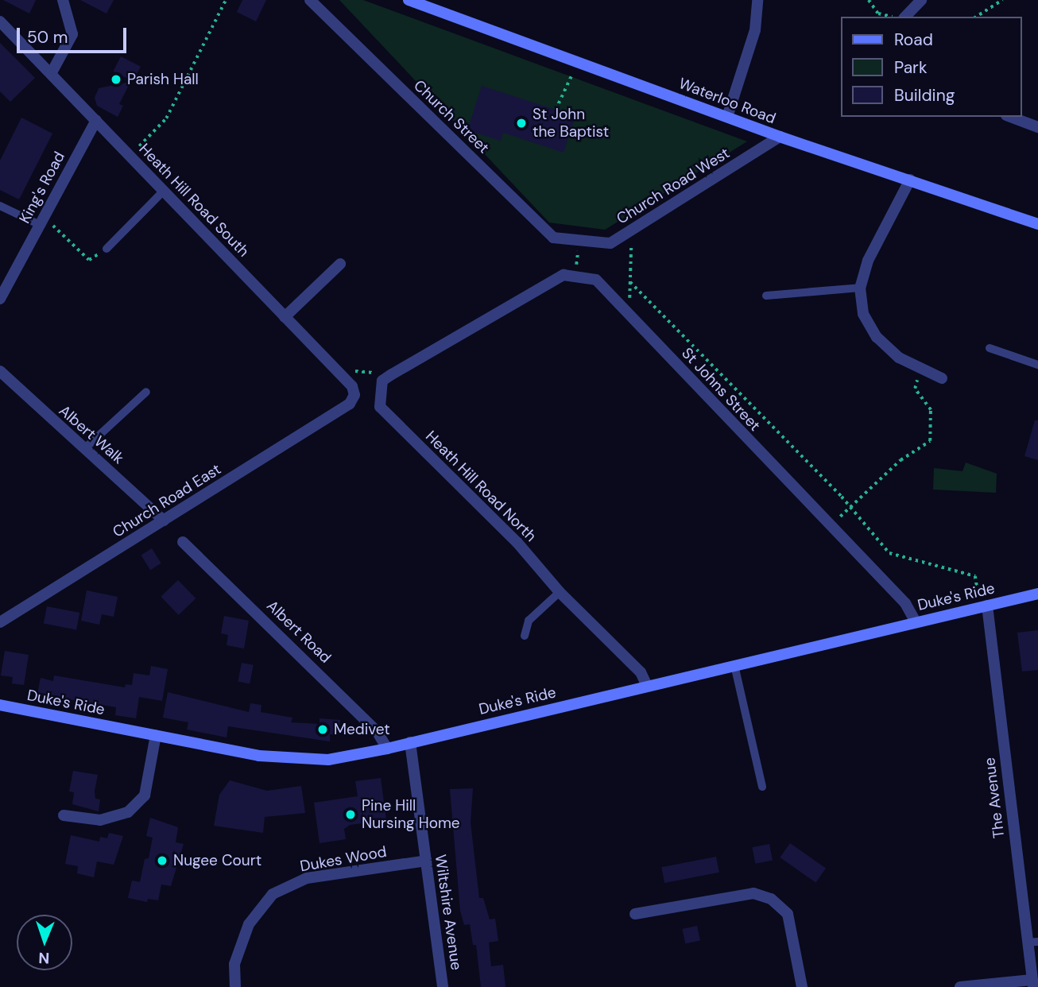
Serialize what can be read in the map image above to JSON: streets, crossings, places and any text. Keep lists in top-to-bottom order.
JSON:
{
  "streets": {
    "main road": ["Waterloo Road", "Duke's Ride"],
    "street": [
      "Church Street",
      "Church Road West",
      "King's Road",
      "Heath Hill Road South",
      "St Johns Street",
      "Albert Walk",
      "Heath Hill Road North",
      "Church Road East",
      "Albert Road",
      "The Avenue",
      "Dukes Wood",
      "Wiltshire Avenue"
    ]
  },
  "crossings": [
    ["Waterloo Road", "Church Road West"],
    ["Church Street", "Church Road West"],
    ["King's Road", "Heath Hill Road South"],
    ["Heath Hill Road South", "Church Road East"],
    ["St Johns Street", "Duke's Ride"],
    ["Albert Walk", "Church Road East"],
    ["Heath Hill Road North", "Duke's Ride"],
    ["Duke's Ride", "Albert Road"],
    ["Duke's Ride", "The Avenue"],
    ["Duke's Ride", "Wiltshire Avenue"],
    ["Dukes Wood", "Wiltshire Avenue"]
  ],
  "places": [
    "Parish Hall",
    "St John the Baptist",
    "Medivet",
    "Pine Hill Nursing Home",
    "Nugee Court"
  ],
  "legend": ["Road", "Park", "Building"],
  "scale_bar": "50 m",
  "north": "bottom"
}
